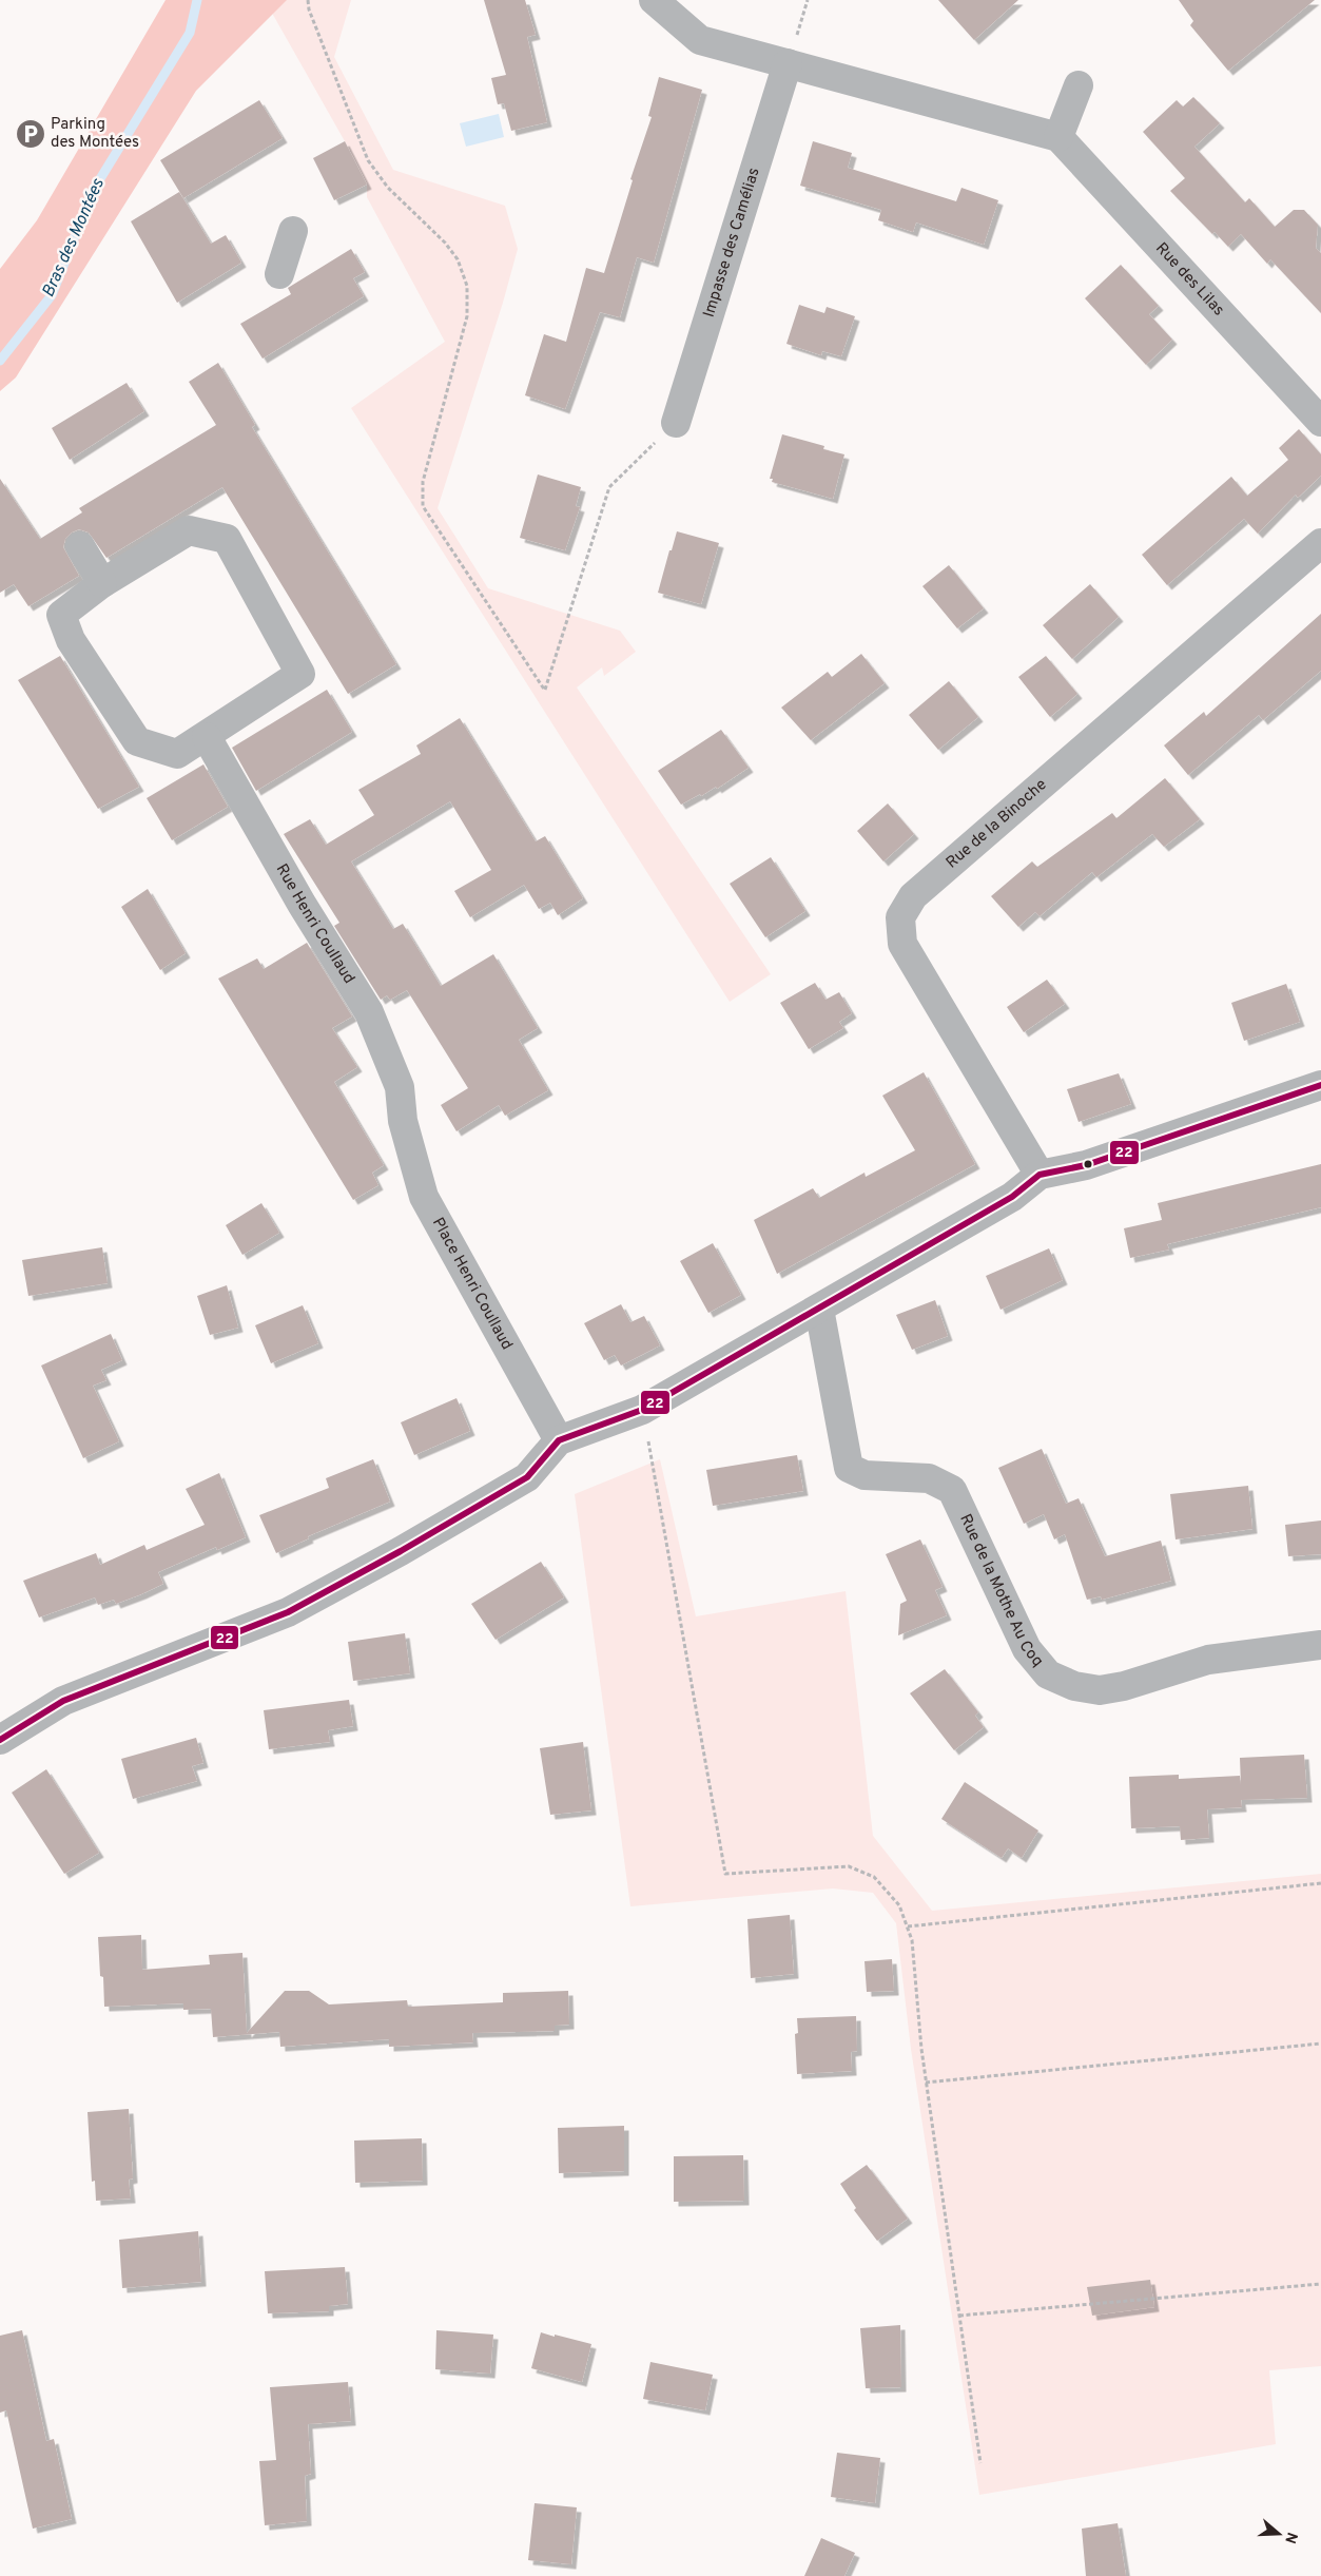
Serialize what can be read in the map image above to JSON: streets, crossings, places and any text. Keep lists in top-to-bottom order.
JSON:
{
  "streets": {
    "street": [
      "Impasse des Camélias",
      "Rue des Lilas",
      "Rue de la Binoche",
      "Rue Henri Coullaud",
      "Place Henri Coullaud",
      "Rue de la Mothe Au Coq"
    ]
  },
  "crossings": [
    ["Rue Henri Coullaud", "Place Henri Coullaud"]
  ],
  "water": ["Bras des Montées"],
  "places": {
    "parking": ["Parking des Montées"]
  },
  "lines": ["transit line 22"],
  "north": "right"
}
